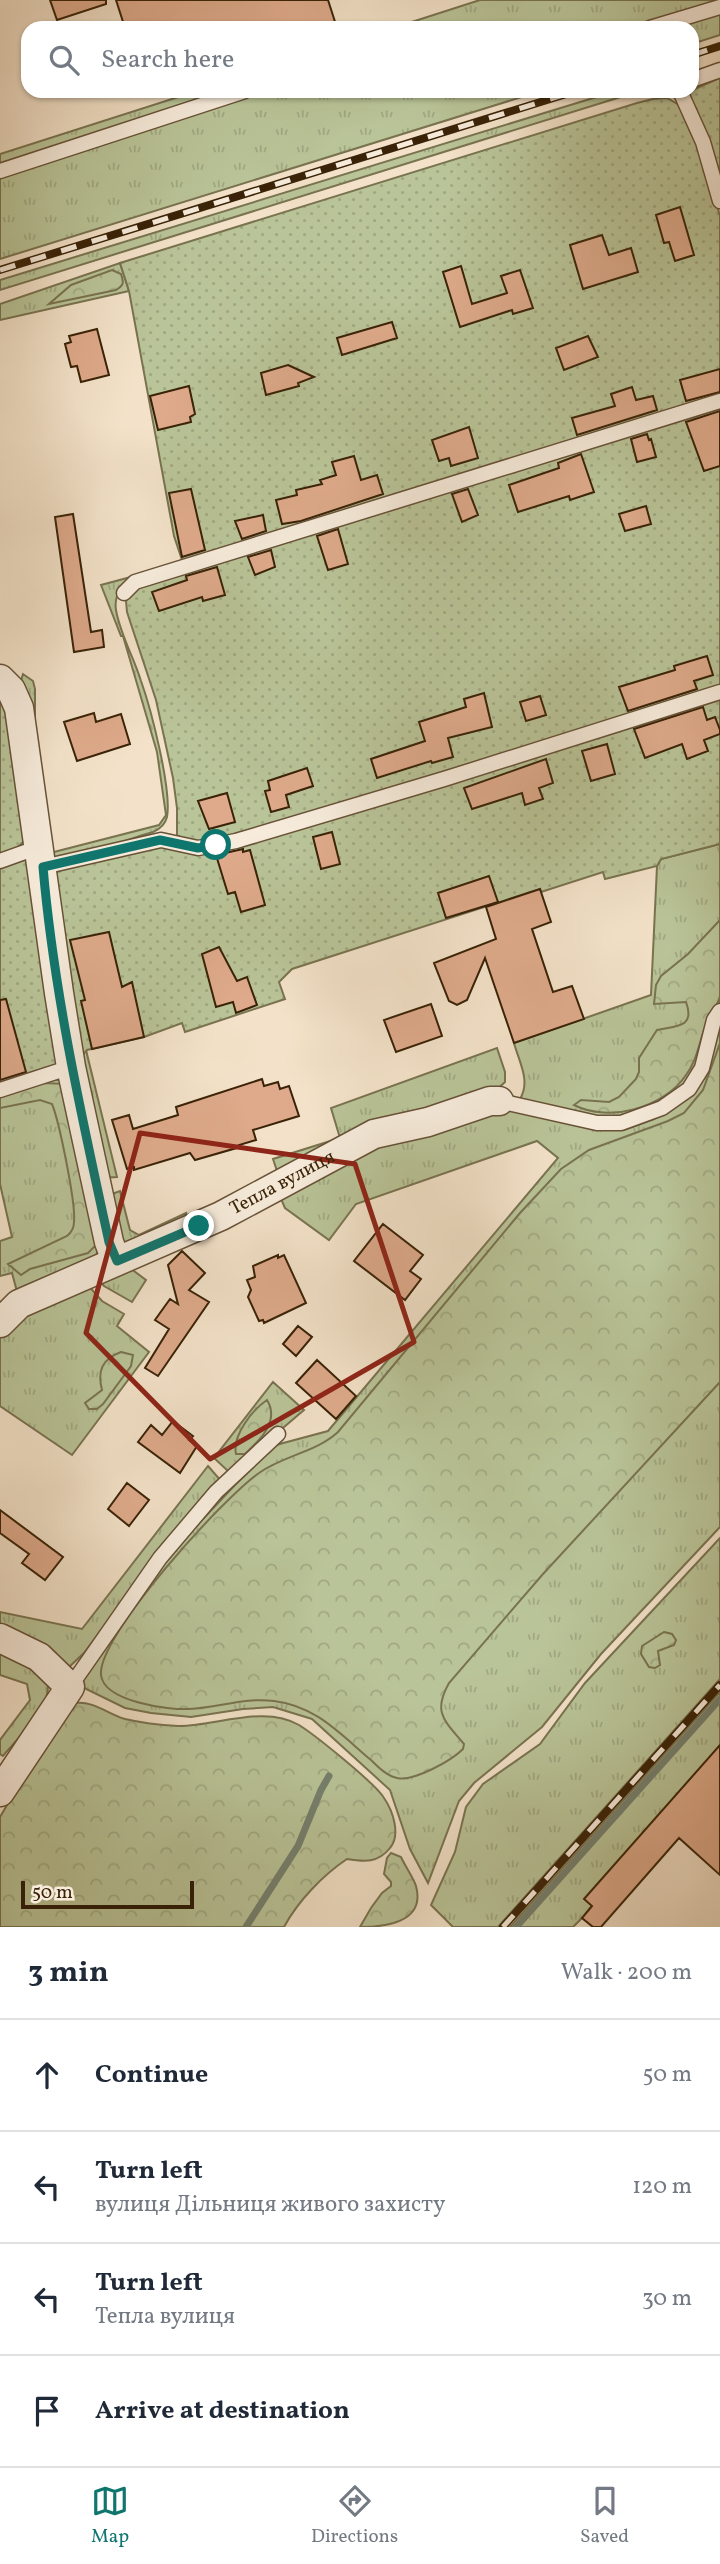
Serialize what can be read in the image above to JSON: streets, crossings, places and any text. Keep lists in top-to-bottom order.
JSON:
{
  "streets": {
    "street": ["Тепла вулиця"]
  },
  "scale_bar": "50 m",
  "page": {
    "search": "Search here",
    "scale": "50 m",
    "heading": ["3 min", "Walk · 200 m"],
    "list": [
      ["Continue", "50 m"],
      ["Turn left", "вулиця Дільниця живого захисту", "120 m"],
      ["Turn left", "Тепла вулиця", "30 m"],
      "Arrive at destination"
    ],
    "nav": ["Map", "Directions", "Saved"]
  }
}
